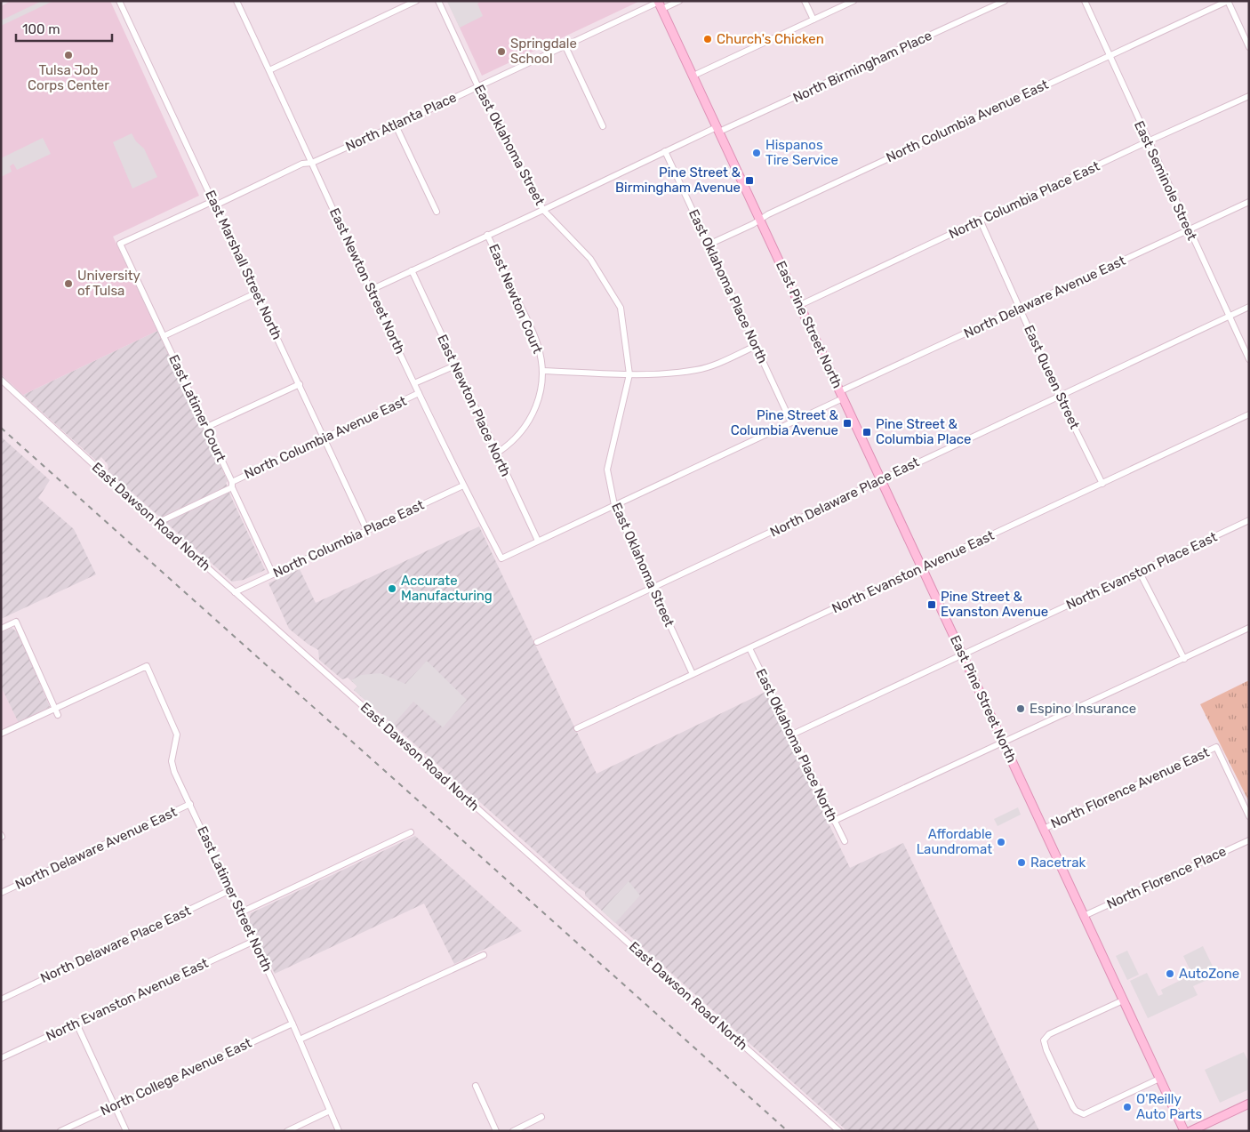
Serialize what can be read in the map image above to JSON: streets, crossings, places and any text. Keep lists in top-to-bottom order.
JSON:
{
  "streets": {
    "main road": ["East Pine Street North"],
    "street": [
      "North Birmingham Place",
      "North Columbia Avenue East",
      "North Atlanta Place",
      "East Oklahoma Street",
      "East Seminole Street",
      "North Columbia Place East",
      "East Marshall Street North",
      "East Newton Street North",
      "East Oklahoma Place North",
      "North Delaware Avenue East",
      "East Newton Court",
      "East Queen Street",
      "East Newton Place North",
      "East Latimer Court",
      "North Delaware Place East",
      "East Dawson Road North",
      "North Evanston Place East",
      "North Evanston Avenue East",
      "North Florence Avenue East",
      "North Florence Place",
      "East Latimer Street North",
      "North College Avenue East"
    ]
  },
  "crossings": [
    ["North Birmingham Place", "East Oklahoma Street"],
    ["North Birmingham Place", "East Newton Street North"],
    ["North Birmingham Place", "East Oklahoma Place North"],
    ["North Birmingham Place", "East Newton Court"],
    ["North Birmingham Place", "East Pine Street North"],
    ["North Birmingham Place", "East Newton Place North"],
    ["North Columbia Avenue East", "East Seminole Street"],
    ["North Columbia Avenue East", "East Marshall Street North"],
    ["North Columbia Avenue East", "East Newton Street North"],
    ["North Columbia Avenue East", "East Oklahoma Place North"],
    ["North Columbia Avenue East", "East Pine Street North"],
    ["North Columbia Avenue East", "East Newton Place North"],
    ["North Columbia Avenue East", "East Latimer Court"],
    ["North Columbia Avenue East", "East Dawson Road North"],
    ["North Atlanta Place", "East Oklahoma Street"],
    ["North Atlanta Place", "East Marshall Street North"],
    ["North Atlanta Place", "East Newton Street North"],
    ["North Atlanta Place", "East Pine Street North"],
    ["North Atlanta Place", "East Latimer Court"],
    ["East Oklahoma Street", "North Delaware Avenue East"],
    ["East Oklahoma Street", "North Delaware Place East"],
    ["East Oklahoma Street", "North Evanston Avenue East"],
    ["East Seminole Street", "North Columbia Place East"],
    ["East Seminole Street", "North Delaware Avenue East"],
    ["East Seminole Street", "North Delaware Place East"],
    ["North Columbia Place East", "East Marshall Street North"],
    ["North Columbia Place East", "East Newton Street North"],
    ["North Columbia Place East", "East Pine Street North"],
    ["North Columbia Place East", "East Queen Street"],
    ["North Columbia Place East", "East Latimer Court"],
    ["North Columbia Place East", "East Dawson Road North"],
    ["East Newton Street North", "North Delaware Avenue East"],
    ["East Oklahoma Place North", "North Delaware Avenue East"],
    ["East Oklahoma Place North", "North Evanston Place East"],
    ["East Oklahoma Place North", "North Evanston Avenue East"],
    ["North Delaware Avenue East", "East Pine Street North"],
    ["North Delaware Avenue East", "East Queen Street"],
    ["North Delaware Avenue East", "East Newton Place North"],
    ["North Delaware Avenue East", "East Latimer Street North"],
    ["East Newton Court", "East Newton Place North"],
    ["East Pine Street North", "North Delaware Place East"],
    ["East Pine Street North", "North Evanston Place East"],
    ["East Pine Street North", "North Evanston Avenue East"],
    ["East Pine Street North", "North Florence Avenue East"],
    ["East Pine Street North", "North Florence Place"],
    ["East Queen Street", "North Delaware Place East"],
    ["East Queen Street", "North Evanston Avenue East"],
    ["North Delaware Place East", "East Latimer Street North"],
    ["North Evanston Avenue East", "East Latimer Street North"],
    ["East Latimer Street North", "North College Avenue East"]
  ],
  "places": {
    "other": [
      "Church's Chicken",
      "Springdale School",
      "Tulsa Job Corps Center",
      "Hispanos Tire Service",
      "University of Tulsa",
      "Accurate Manufacturing",
      "Espino Insurance",
      "Affordable Laundromat",
      "Racetrak",
      "AutoZone",
      "O'Reilly Auto Parts"
    ],
    "transit": [
      "Pine Street & Birmingham Avenue",
      "Pine Street & Columbia Avenue",
      "Pine Street & Columbia Place",
      "Pine Street & Evanston Avenue"
    ]
  },
  "scale_bar": "100 m"
}
